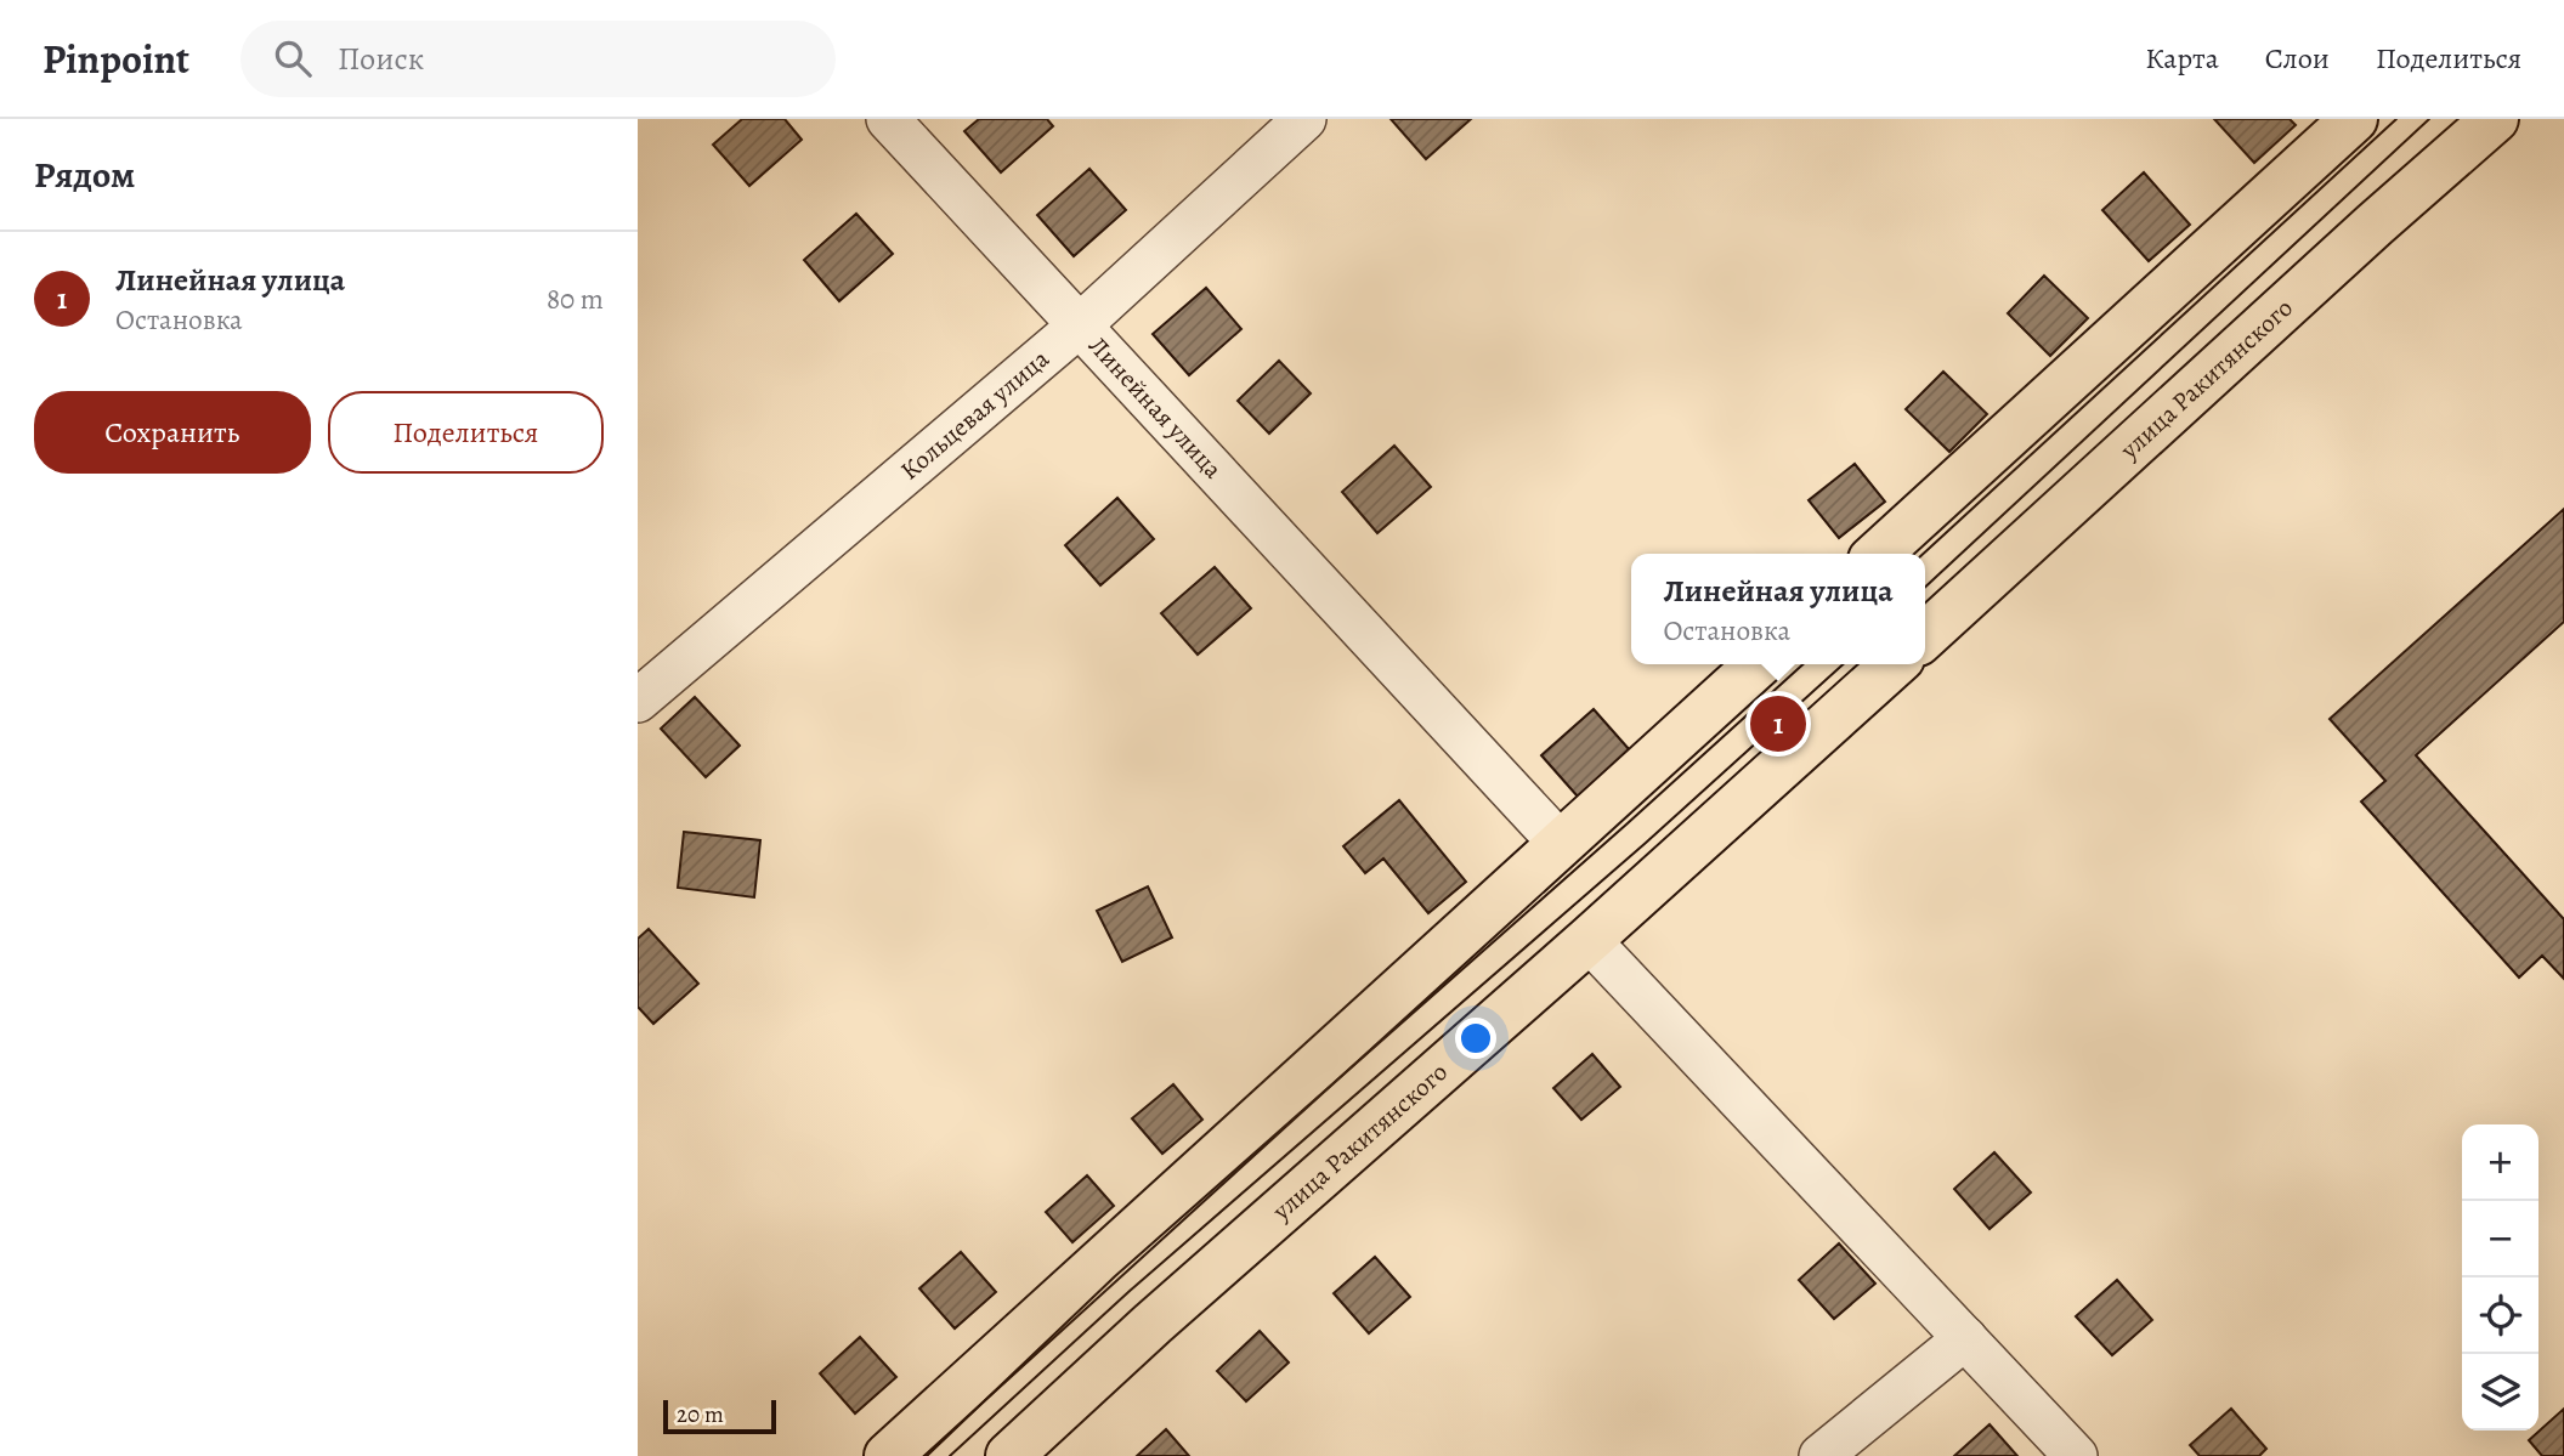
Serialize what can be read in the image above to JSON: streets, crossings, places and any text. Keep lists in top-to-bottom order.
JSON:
{
  "streets": {
    "main road": ["улица Ракитянского"],
    "lane": ["Линейная улица", "Кольцевая улица"]
  },
  "crossings": [
    ["Линейная улица", "Кольцевая улица"]
  ],
  "scale_bar": "20 m",
  "page": {
    "header": "Pinpoint",
    "search": "Поиск",
    "nav": ["Карта", "Слои", "Поделиться"],
    "heading": "Рядом",
    "list": [
      {
        "mark": "1",
        "name": "Линейная улица",
        "note": "Остановка",
        "value": "80 m"
      }
    ],
    "buttons": ["Сохранить", "Поделиться"],
    "popup": ["Линейная улица", "Остановка"],
    "pins": "1",
    "map_buttons": ["+", "−"],
    "scale": "20 m"
  }
}
